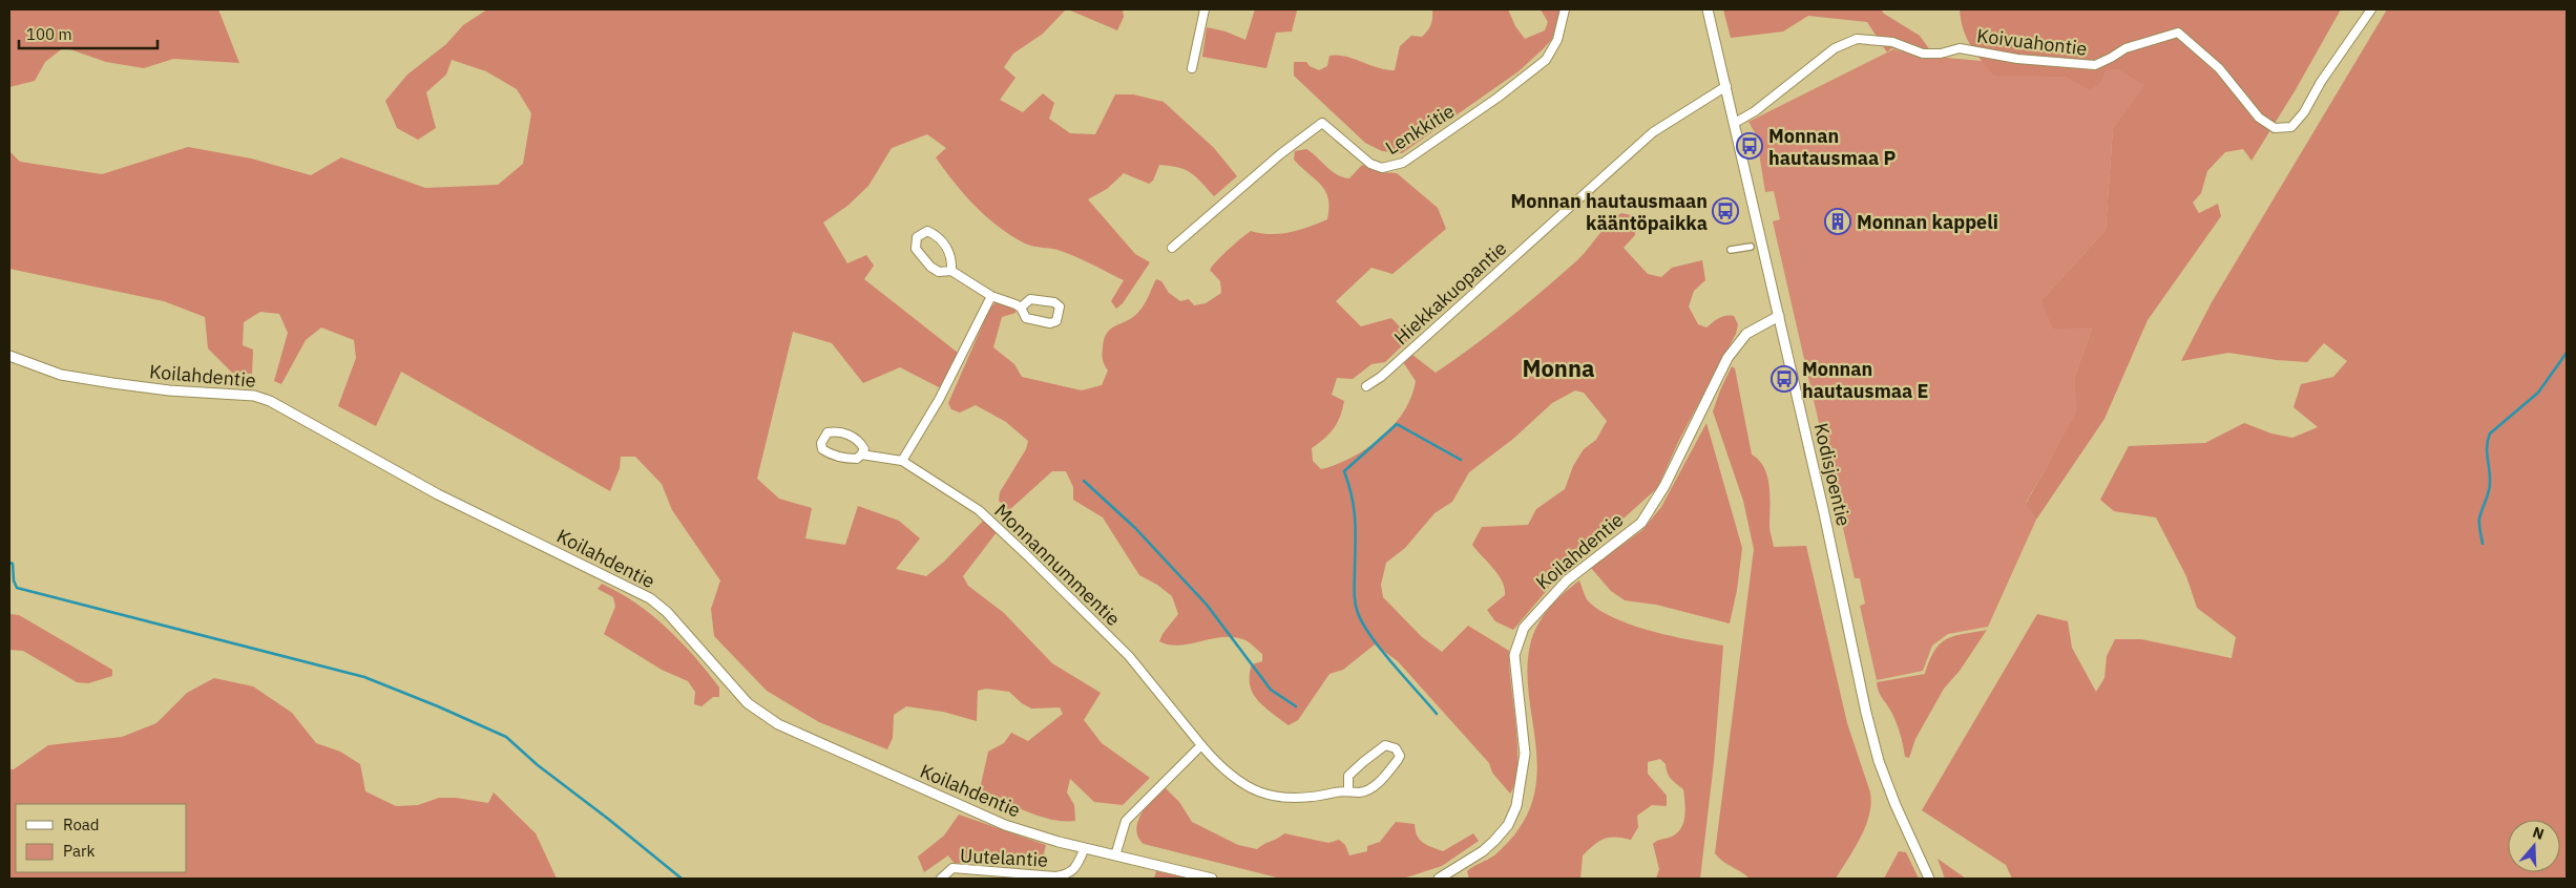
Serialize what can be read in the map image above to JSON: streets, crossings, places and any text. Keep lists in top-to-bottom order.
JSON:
{
  "streets": {
    "street": [
      "Koivuahontie",
      "Lenkkitie",
      "Hiekkakuopantie",
      "Koilahdentie",
      "Kodisjoentie",
      "Monnannummentie",
      "Uutelantie"
    ]
  },
  "crossings": [
    ["Koivuahontie", "Kodisjoentie"],
    ["Hiekkakuopantie", "Kodisjoentie"],
    ["Koilahdentie", "Kodisjoentie"],
    ["Koilahdentie", "Uutelantie"]
  ],
  "districts": ["Monna"],
  "places": {
    "bus stop": ["Monnan hautausmaa P", "Monnan hautausmaan kääntöpaikka", "Monnan hautausmaa E"],
    "building": ["Monnan kappeli"]
  },
  "legend": ["Road", "Park"],
  "scale_bar": "100 m",
  "north": "top"
}
